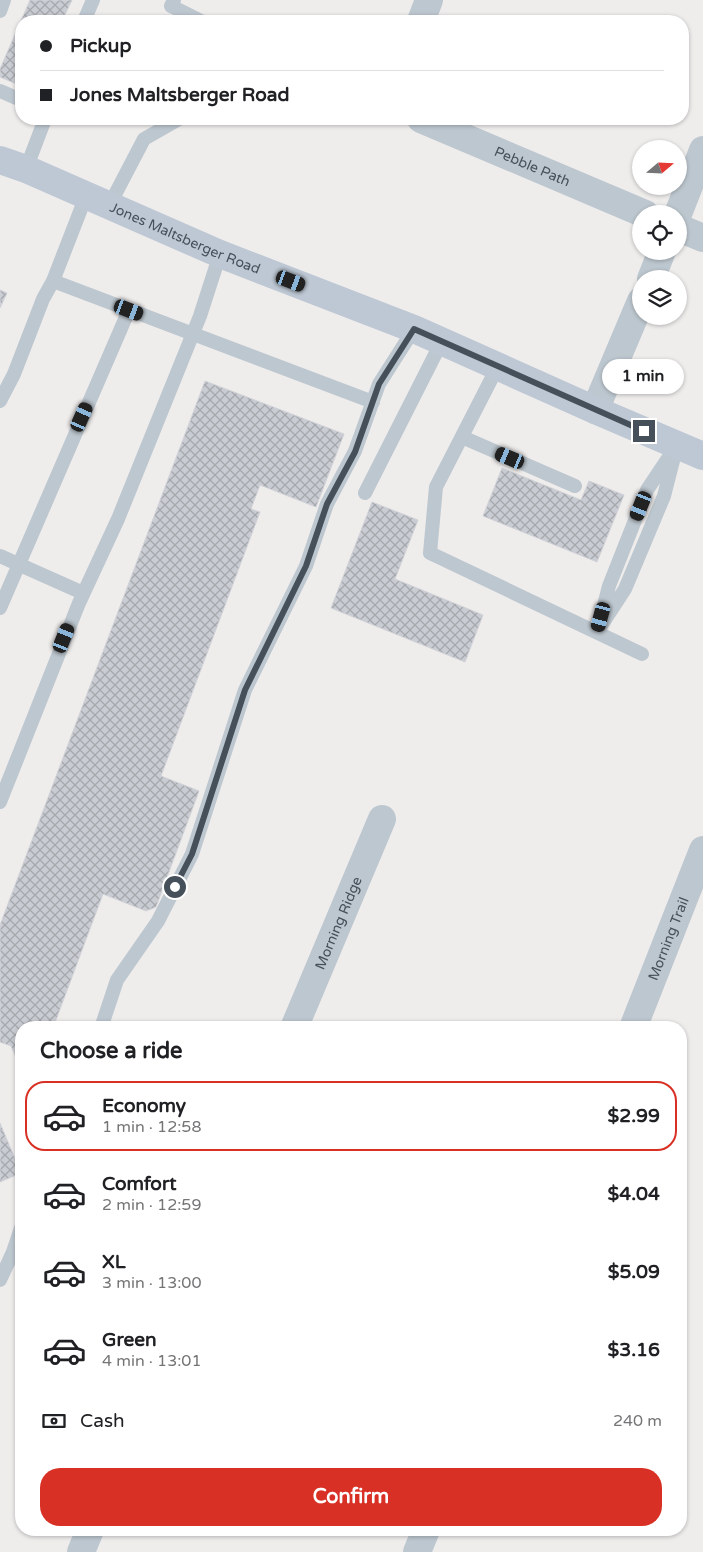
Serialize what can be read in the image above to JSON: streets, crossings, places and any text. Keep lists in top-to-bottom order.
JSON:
{
  "streets": {
    "main road": ["Jones Maltsberger Road"],
    "street": ["Pebble Path", "Morning Ridge", "Morning Trail"]
  },
  "north": "right",
  "page": {
    "banner": ["Pickup", "Jones Maltsberger Road"],
    "bubble": "1 min",
    "heading": "Choose a ride",
    "list": [
      {
        "name": "Economy",
        "note": "1 min · 12:58",
        "value": "$2.99"
      },
      {
        "name": "Comfort",
        "note": "2 min · 12:59",
        "value": "$4.04"
      },
      {
        "name": "XL",
        "note": "3 min · 13:00",
        "value": "$5.09"
      },
      {
        "name": "Green",
        "note": "4 min · 13:01",
        "value": "$3.16"
      }
    ],
    "pay": ["Cash", "240 m"],
    "buttons": "Confirm"
  }
}
